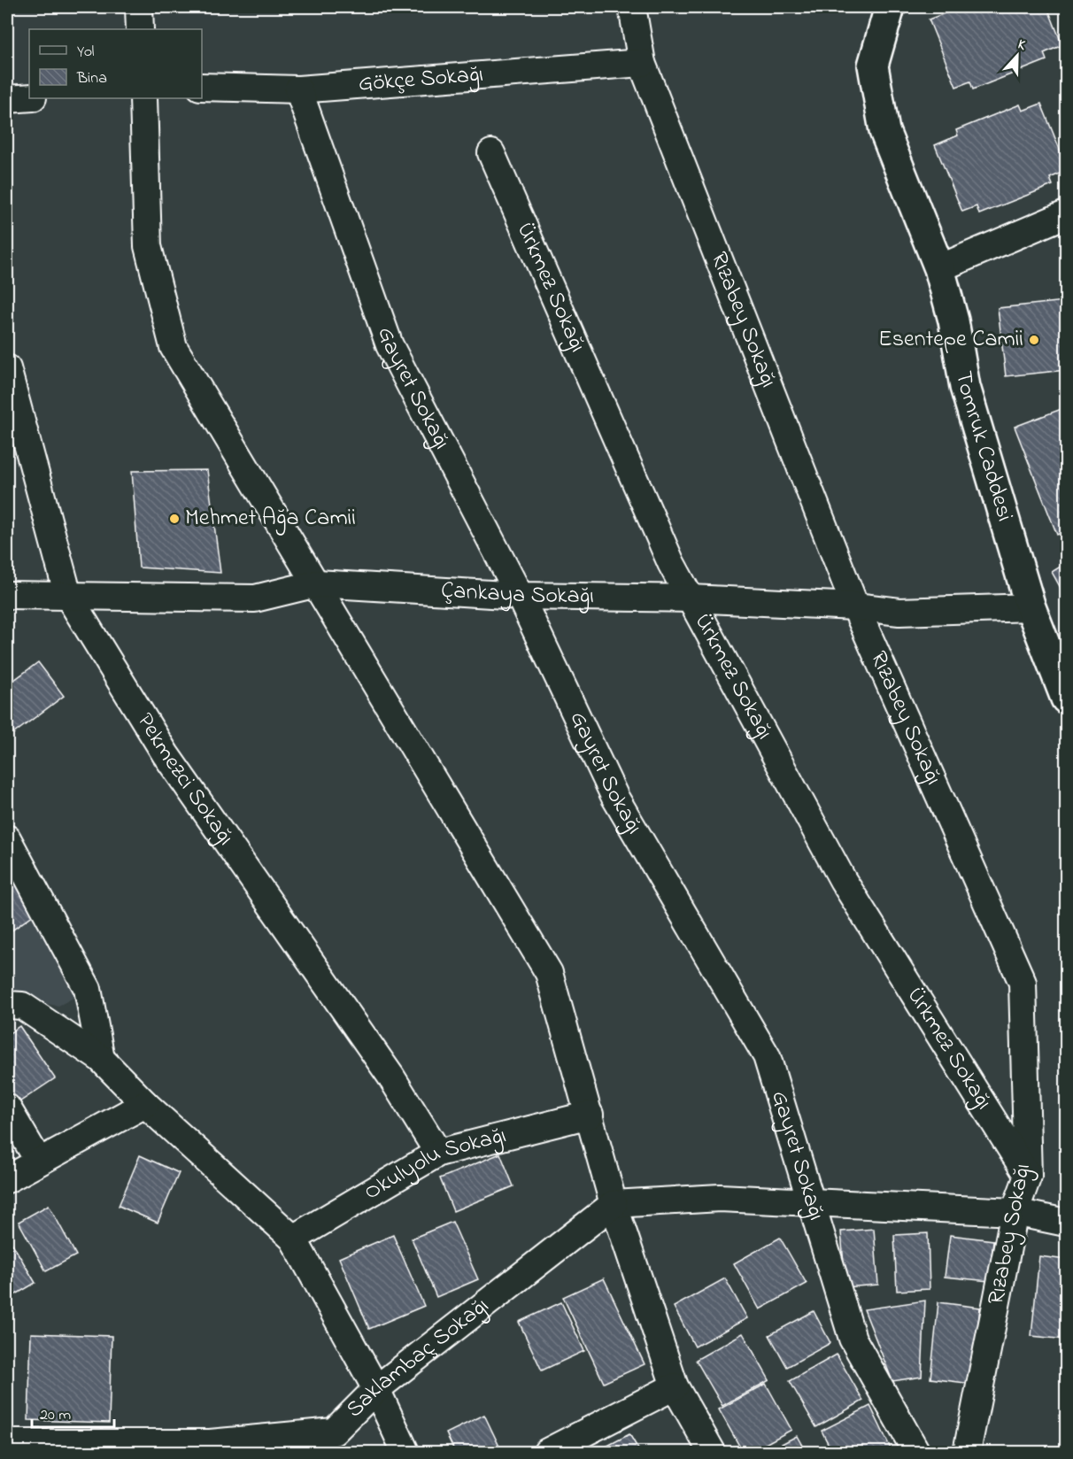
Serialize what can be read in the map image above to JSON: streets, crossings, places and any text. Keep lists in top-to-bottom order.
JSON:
{
  "streets": {
    "main road": ["Tomruk Caddesi"],
    "street": [
      "Gökçe Sokağı",
      "Ürkmez Sokağı",
      "Rızabey Sokağı",
      "Gayret Sokağı",
      "Çankaya Sokağı",
      "Pekmezci Sokağı",
      "Okulyolu Sokağı",
      "Saklambaç Sokağı"
    ]
  },
  "crossings": [
    ["Gökçe Sokağı", "Rızabey Sokağı"],
    ["Gökçe Sokağı", "Gayret Sokağı"],
    ["Ürkmez Sokağı", "Rızabey Sokağı"],
    ["Ürkmez Sokağı", "Çankaya Sokağı"],
    ["Rızabey Sokağı", "Çankaya Sokağı"],
    ["Gayret Sokağı", "Çankaya Sokağı"],
    ["Tomruk Caddesi", "Çankaya Sokağı"],
    ["Çankaya Sokağı", "Pekmezci Sokağı"],
    ["Pekmezci Sokağı", "Okulyolu Sokağı"]
  ],
  "places": ["Esentepe Camii", "Mehmet Ağa Camii"],
  "legend": ["Yol", "Bina"],
  "scale_bar": "20 m",
  "north": "top"
}
